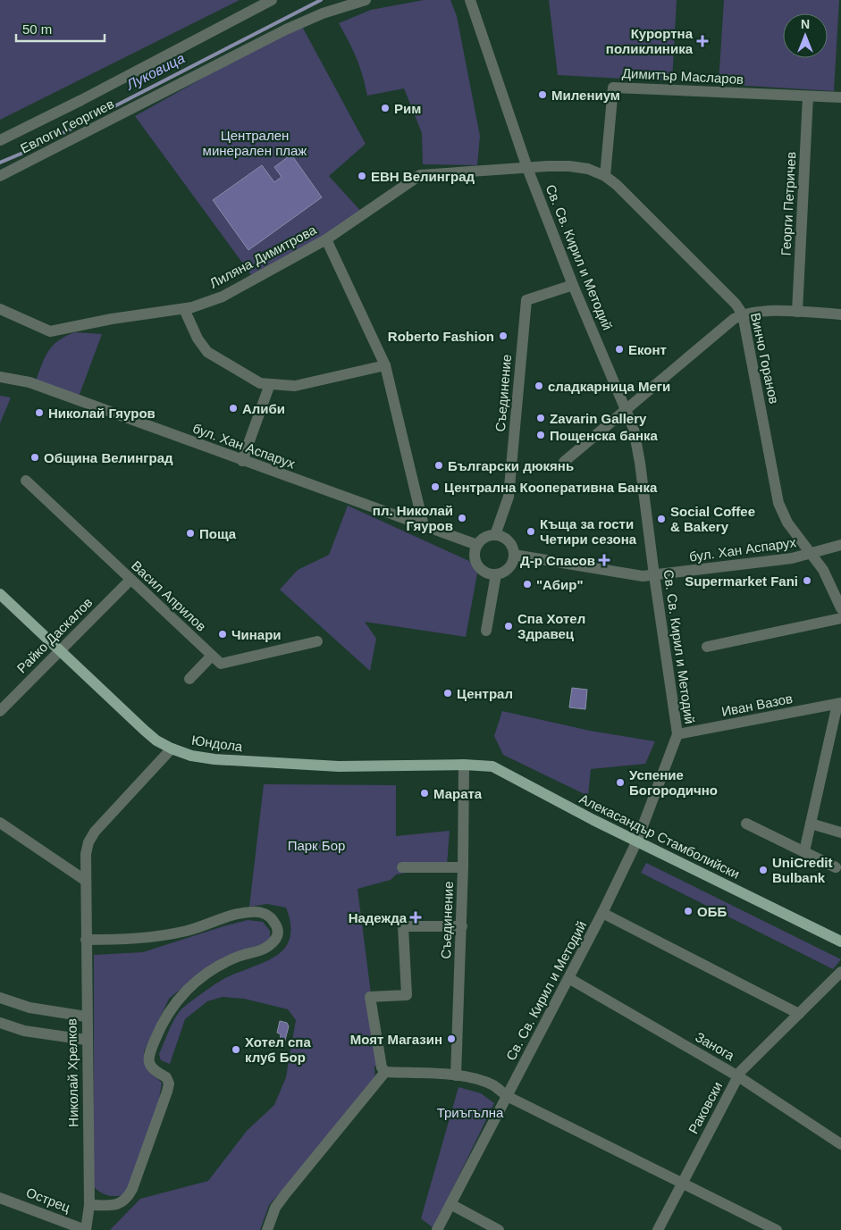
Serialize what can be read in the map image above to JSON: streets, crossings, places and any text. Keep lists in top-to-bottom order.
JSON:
{
  "streets": {
    "main road": ["Юндола", "Алекасандър Стамболийски"],
    "street": [
      "Димитър Масларов",
      "Евлоги Георгиев",
      "Георги Петричев",
      "Лиляна Димитрова",
      "Св. Св. Кирил и Методий",
      "Винчо Горанов",
      "Съединение",
      "бул. Хан Аспарух",
      "Васил Априлов",
      "Райко Даскалов",
      "Иван Вазов",
      "Занога",
      "Николай Хрелков",
      "Раковски",
      "Острец"
    ]
  },
  "crossings": [
    ["Димитър Масларов", "Георги Петричев"],
    ["Димитър Масларов", "Винчо Горанов"],
    ["Лиляна Димитрова", "Св. Св. Кирил и Методий"],
    ["Лиляна Димитрова", "Винчо Горанов"],
    ["Св. Св. Кирил и Методий", "Винчо Горанов"],
    ["Св. Св. Кирил и Методий", "Съединение"],
    ["Св. Св. Кирил и Методий", "бул. Хан Аспарух"],
    ["Св. Св. Кирил и Методий", "Иван Вазов"],
    ["Св. Св. Кирил и Методий", "Алекасандър Стамболийски"],
    ["Св. Св. Кирил и Методий", "Занога"],
    ["Винчо Горанов", "бул. Хан Аспарух"],
    ["Съединение", "бул. Хан Аспарух"],
    ["Съединение", "Юндола"],
    ["Съединение", "Алекасандър Стамболийски"],
    ["Васил Априлов", "Райко Даскалов"],
    ["Райко Даскалов", "Юндола"],
    ["Юндола", "Алекасандър Стамболийски"],
    ["Юндола", "Николай Хрелков"],
    ["Занога", "Раковски"],
    ["Николай Хрелков", "Острец"]
  ],
  "water": ["Луковица"],
  "parks": ["Централен минерален плаж", "Парк Бор", "Триъгълна"],
  "places": {
    "health": ["Курортна поликлиника", "Д-р Спасов", "Надежда"],
    "other": [
      "Милениум",
      "Рим",
      "ЕВН Велинград",
      "Roberto Fashion",
      "Еконт",
      "сладкарница Меги",
      "Алиби",
      "Николай Гяуров",
      "Zavarin Gallery",
      "Пощенска банка",
      "Община Велинград",
      "Български дюкянь",
      "Централна Кооперативна Банка",
      "пл. Николай Гяуров",
      "Social Coffee & Bakery",
      "Къща за гости Четири сезона",
      "Поща",
      "Supermarket Fani",
      "\"Абир\"",
      "Спа Хотел Здравец",
      "Чинари",
      "Централ",
      "Успение Богородично",
      "Марата",
      "UniCredit Bulbank",
      "ОББ",
      "Моят Магазин",
      "Хотел спа клуб Бор"
    ]
  },
  "scale_bar": "50 m",
  "north": "top"
}
